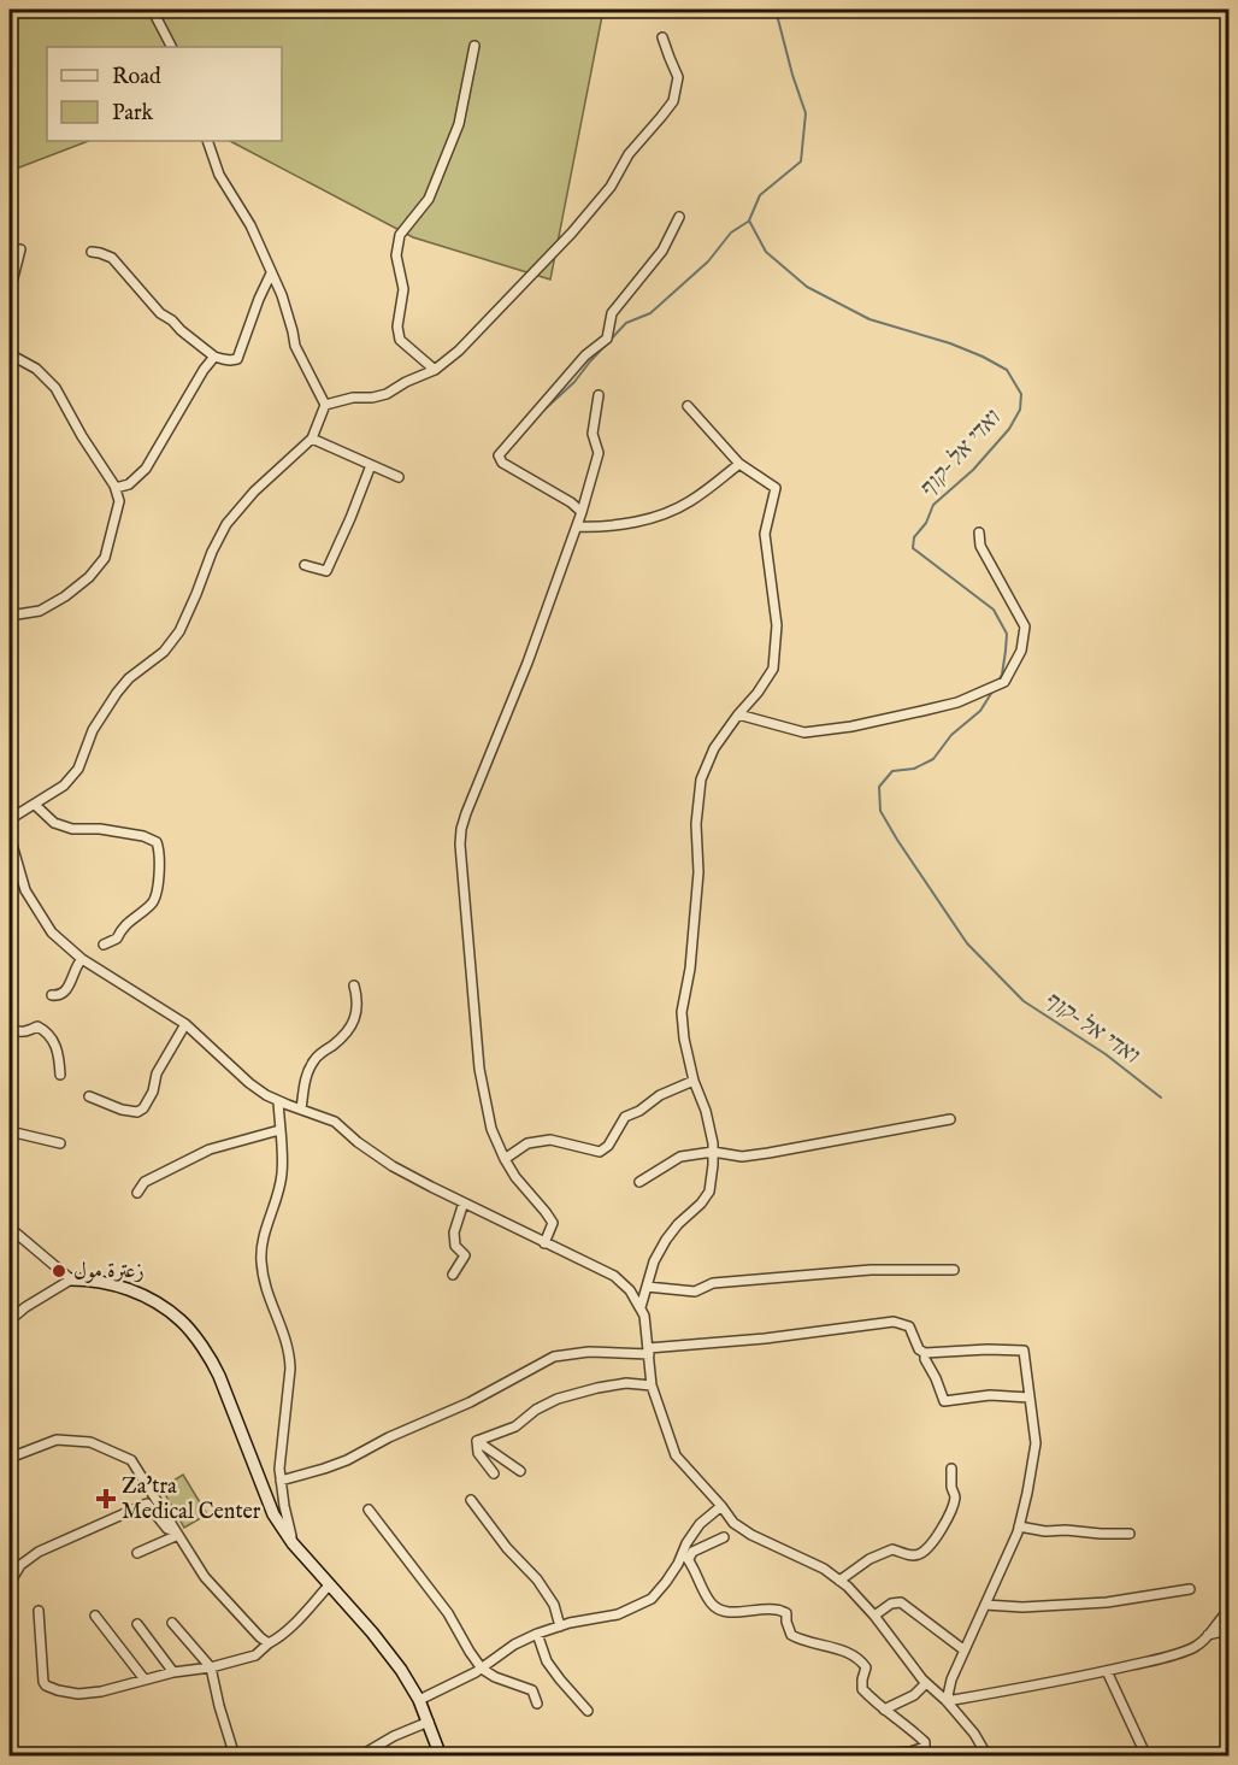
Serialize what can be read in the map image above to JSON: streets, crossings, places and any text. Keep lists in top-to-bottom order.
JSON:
{
  "water": ["ואדי אל-קוף"],
  "places": {
    "other": ["زعترة مول"],
    "health": ["Za'tra Medical Center"]
  },
  "legend": ["Road", "Park"]
}
